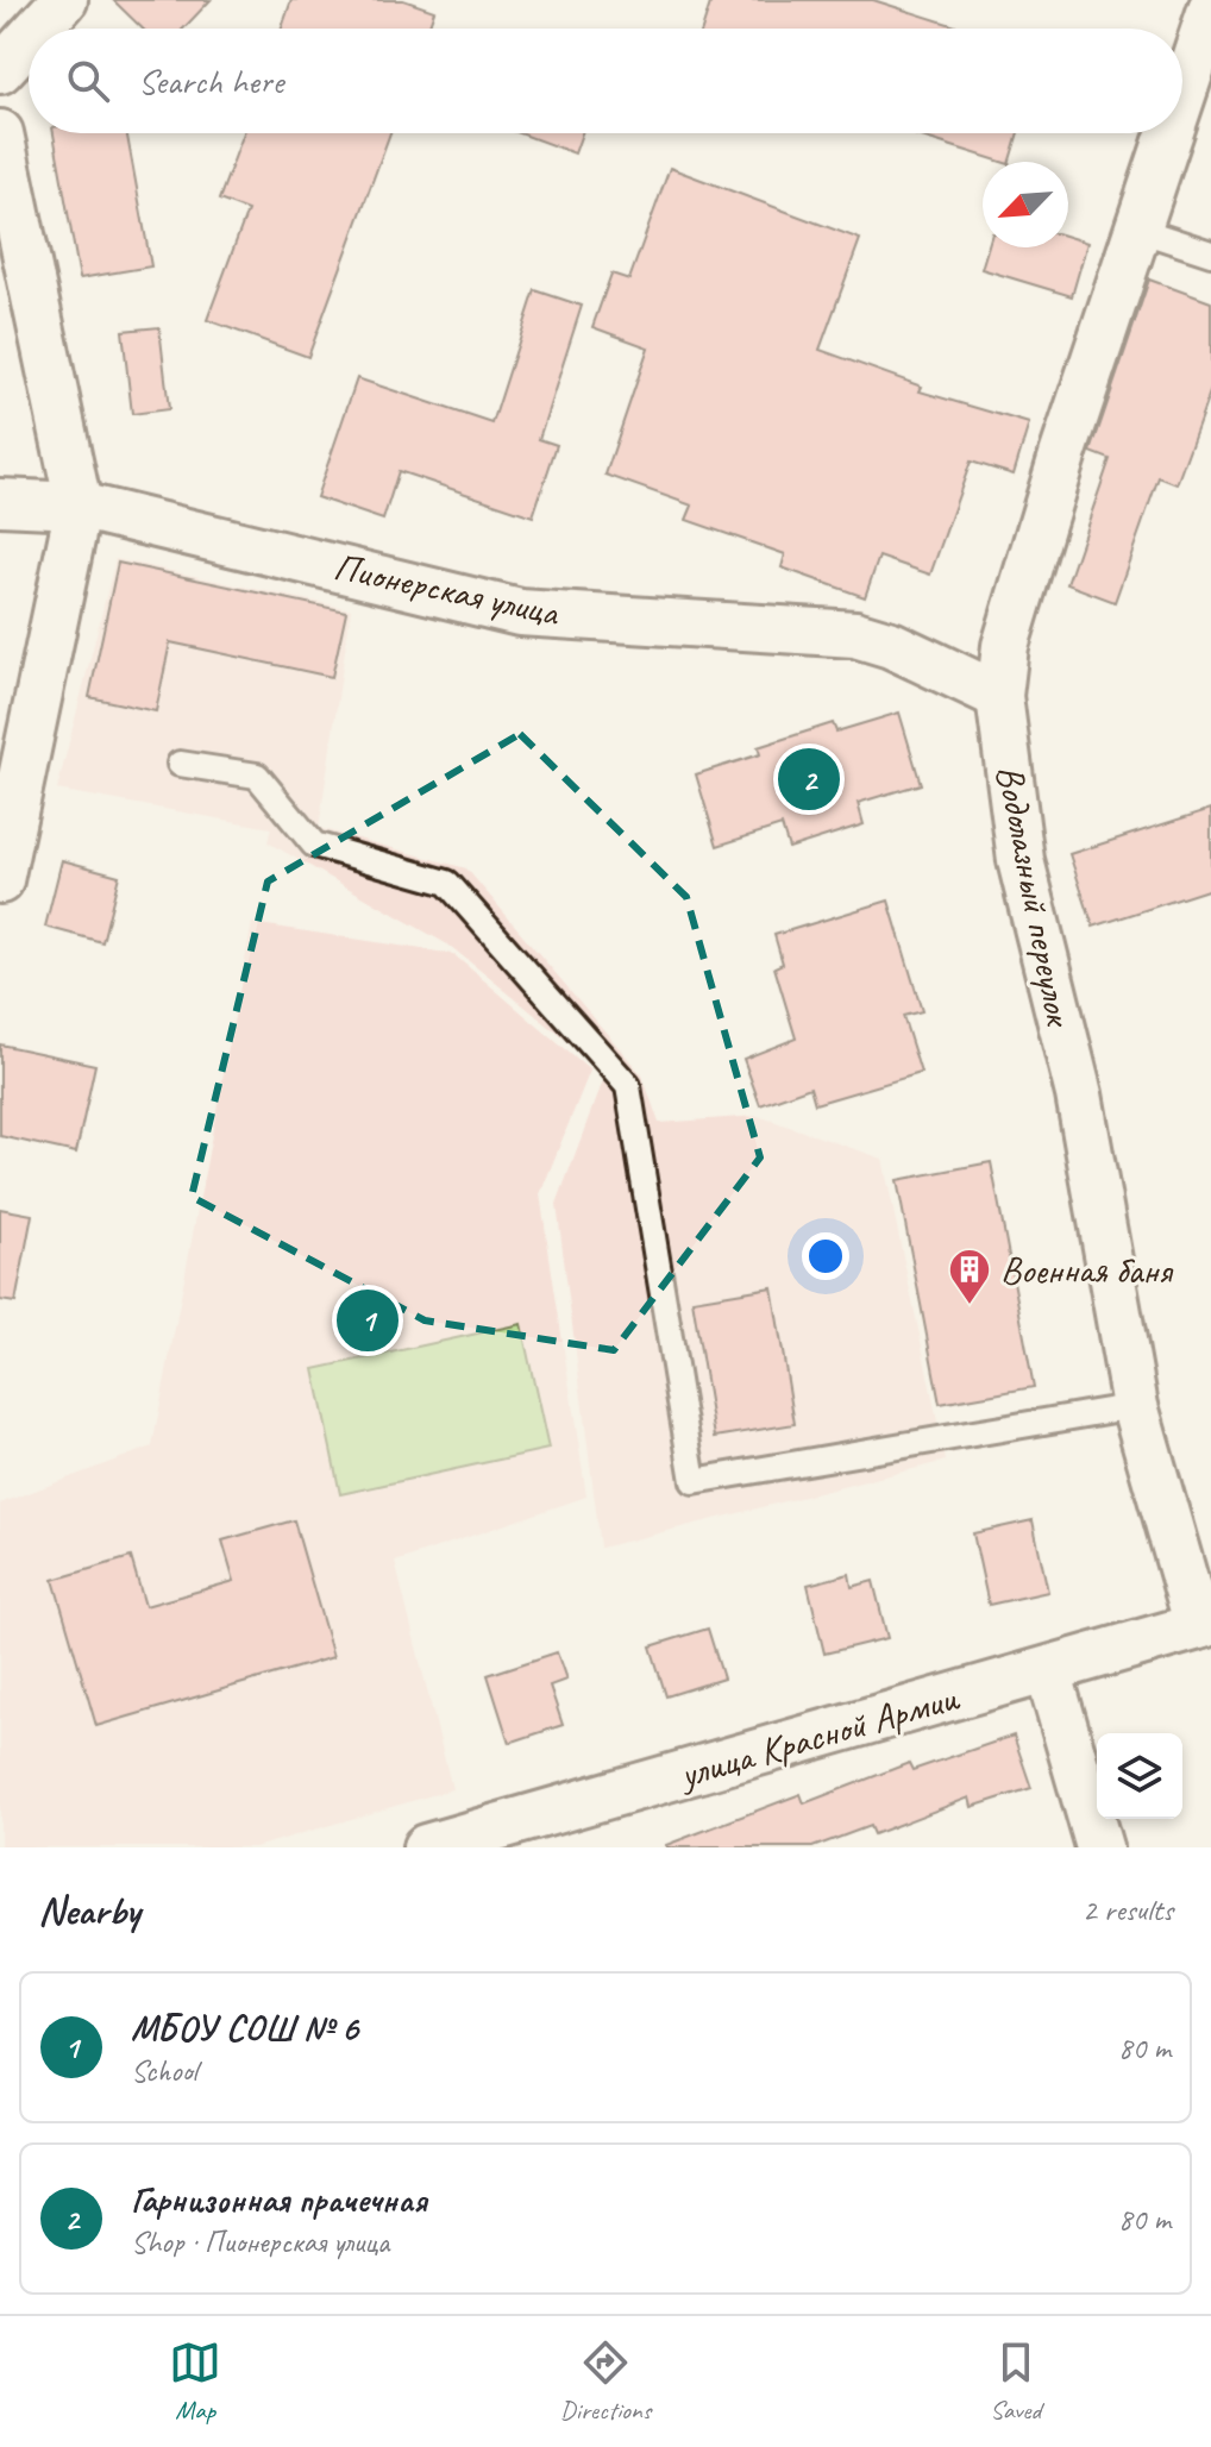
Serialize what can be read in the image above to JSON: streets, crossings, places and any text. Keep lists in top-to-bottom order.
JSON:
{
  "streets": {
    "street": ["Пионерская улица", "Водолазный переулок", "улица Красной Армии"]
  },
  "crossings": [
    ["Пионерская улица", "Водолазный переулок"],
    ["Водолазный переулок", "улица Красной Армии"]
  ],
  "places": {
    "building": ["Военная баня"]
  },
  "north": "bottom left",
  "page": {
    "search": "Search here",
    "pins": ["2", "1"],
    "heading": ["Nearby", "2 results"],
    "list": [
      {
        "mark": "1",
        "name": "МБОУ СОШ № 6",
        "note": "School",
        "value": "80 m"
      },
      {
        "mark": "2",
        "name": "Гарнизонная прачечная",
        "note": "Shop · Пионерская улица",
        "value": "80 m"
      }
    ],
    "nav": ["Map", "Directions", "Saved"]
  }
}
